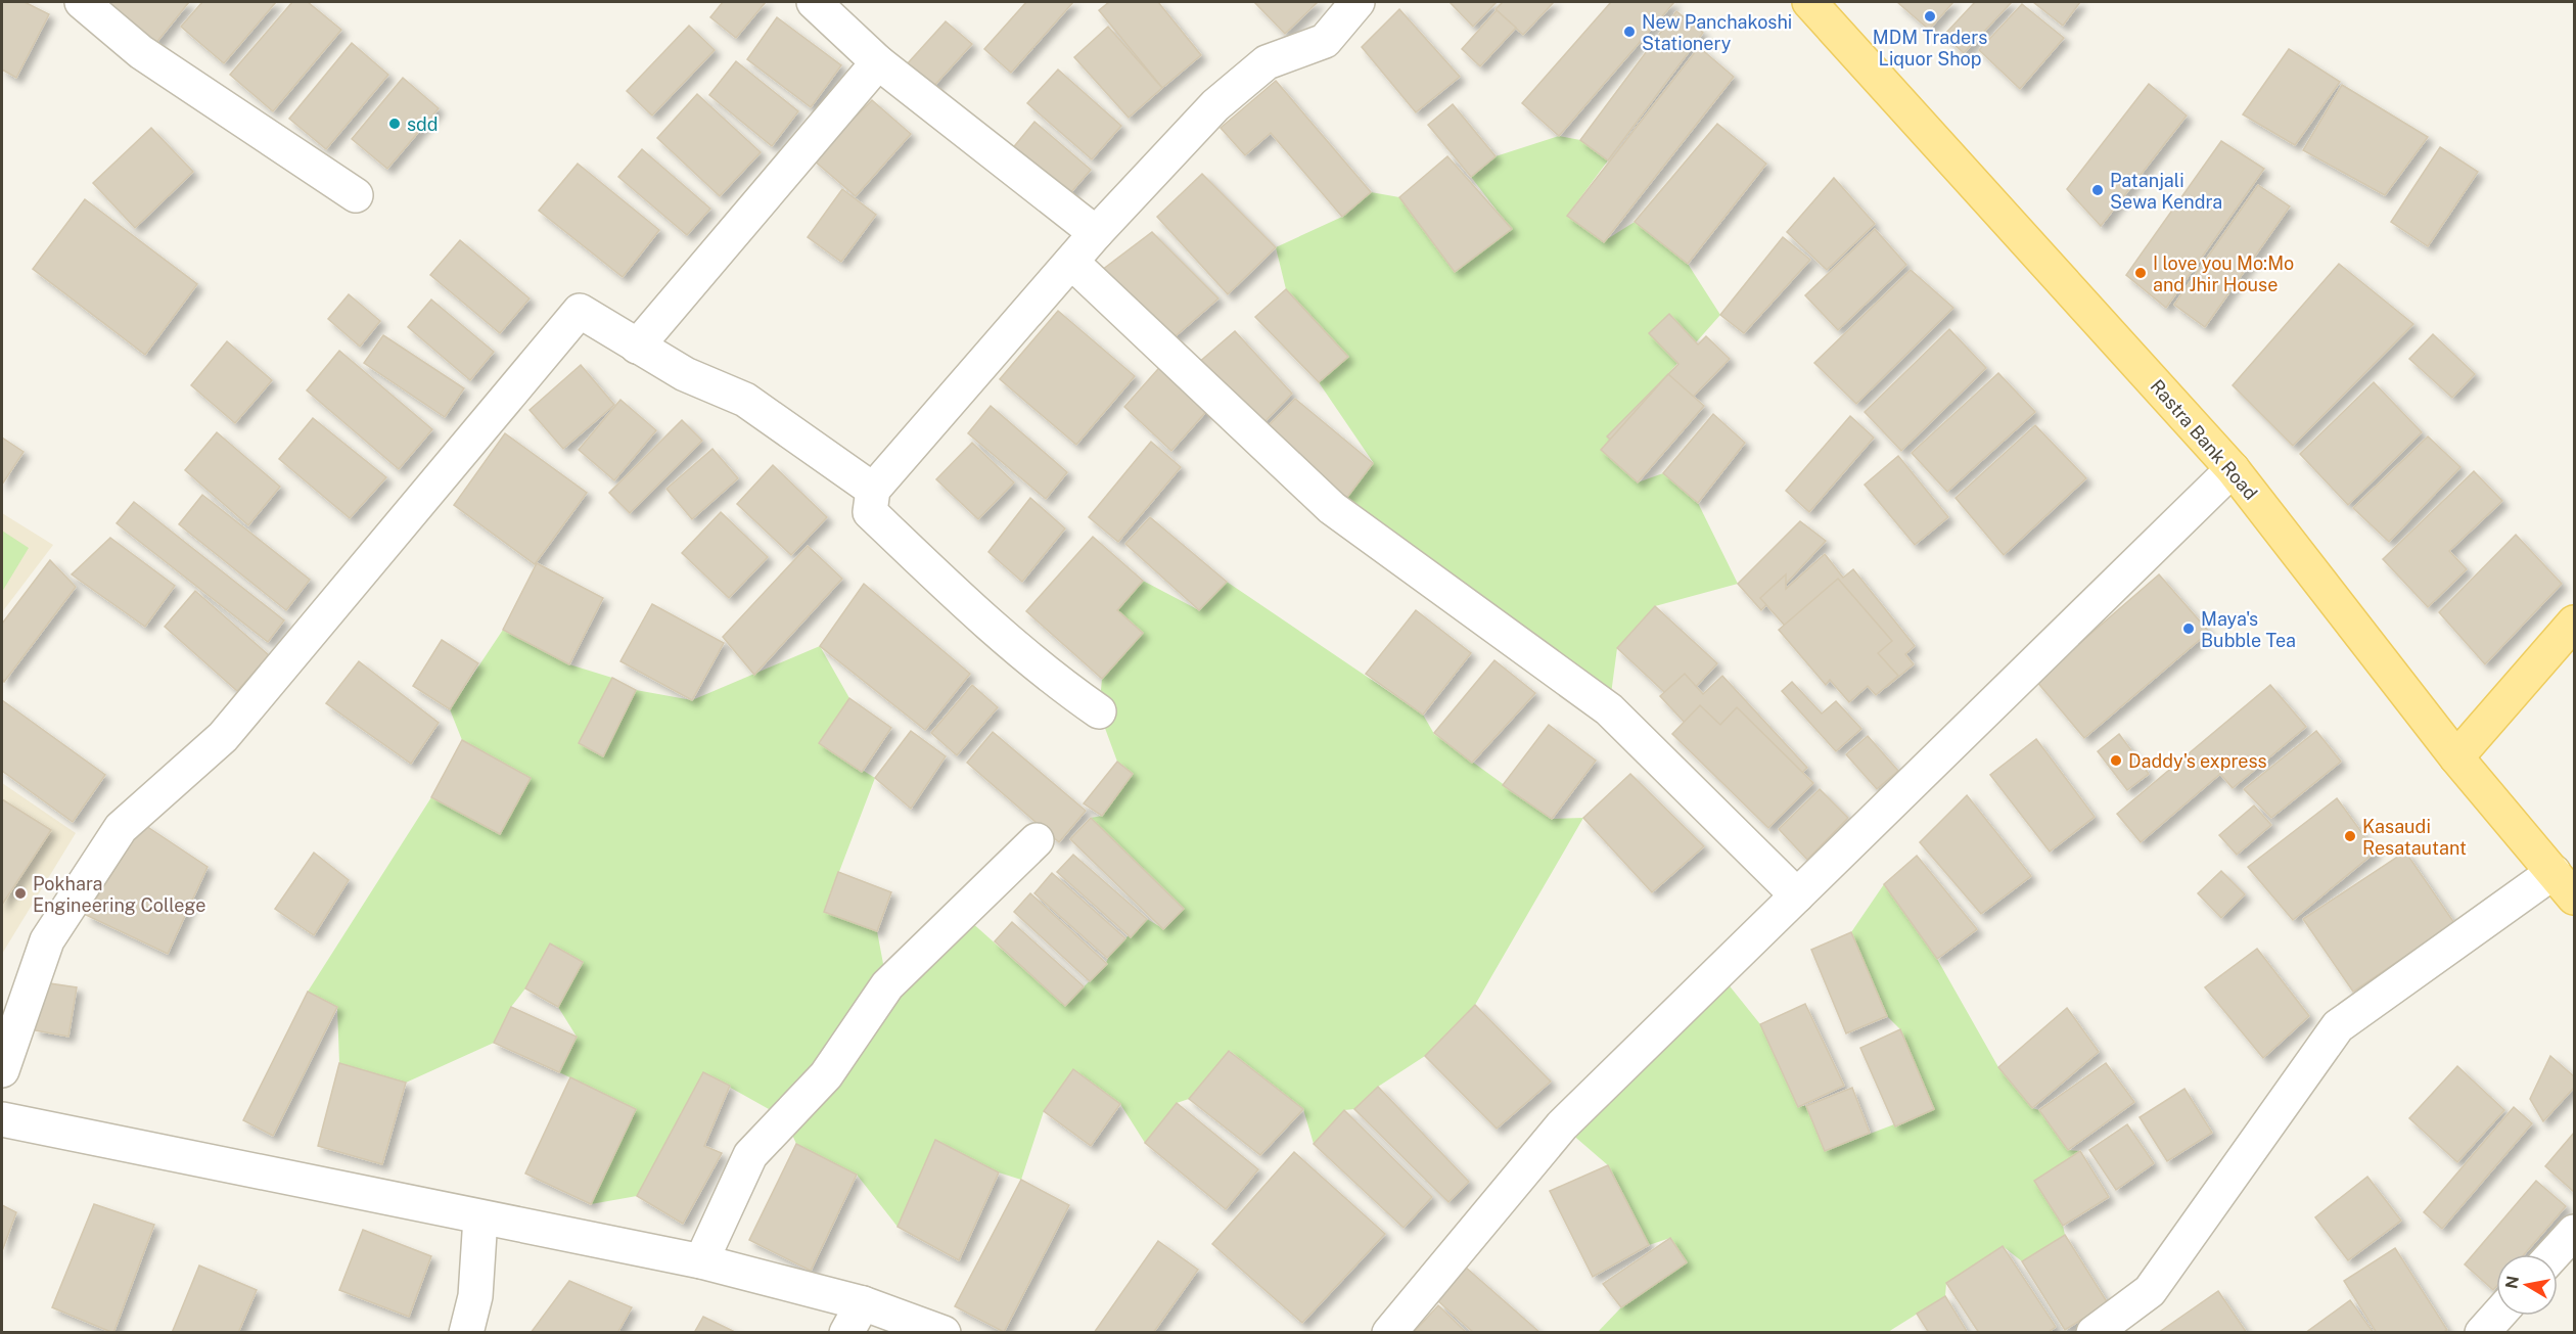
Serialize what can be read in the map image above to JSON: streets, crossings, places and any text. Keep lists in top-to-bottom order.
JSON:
{
  "streets": {
    "main road": ["Rastra Bank Road"]
  },
  "places": [
    "MDM Traders Liquor Shop",
    "New Panchakoshi Stationery",
    "sdd",
    "Patanjali Sewa Kendra",
    "I love you Mo:Mo and Jhir House",
    "Maya's Bubble Tea",
    "Daddy's express",
    "Kasaudi Resatautant",
    "Pokhara Engineering College"
  ],
  "north": "left"
}
